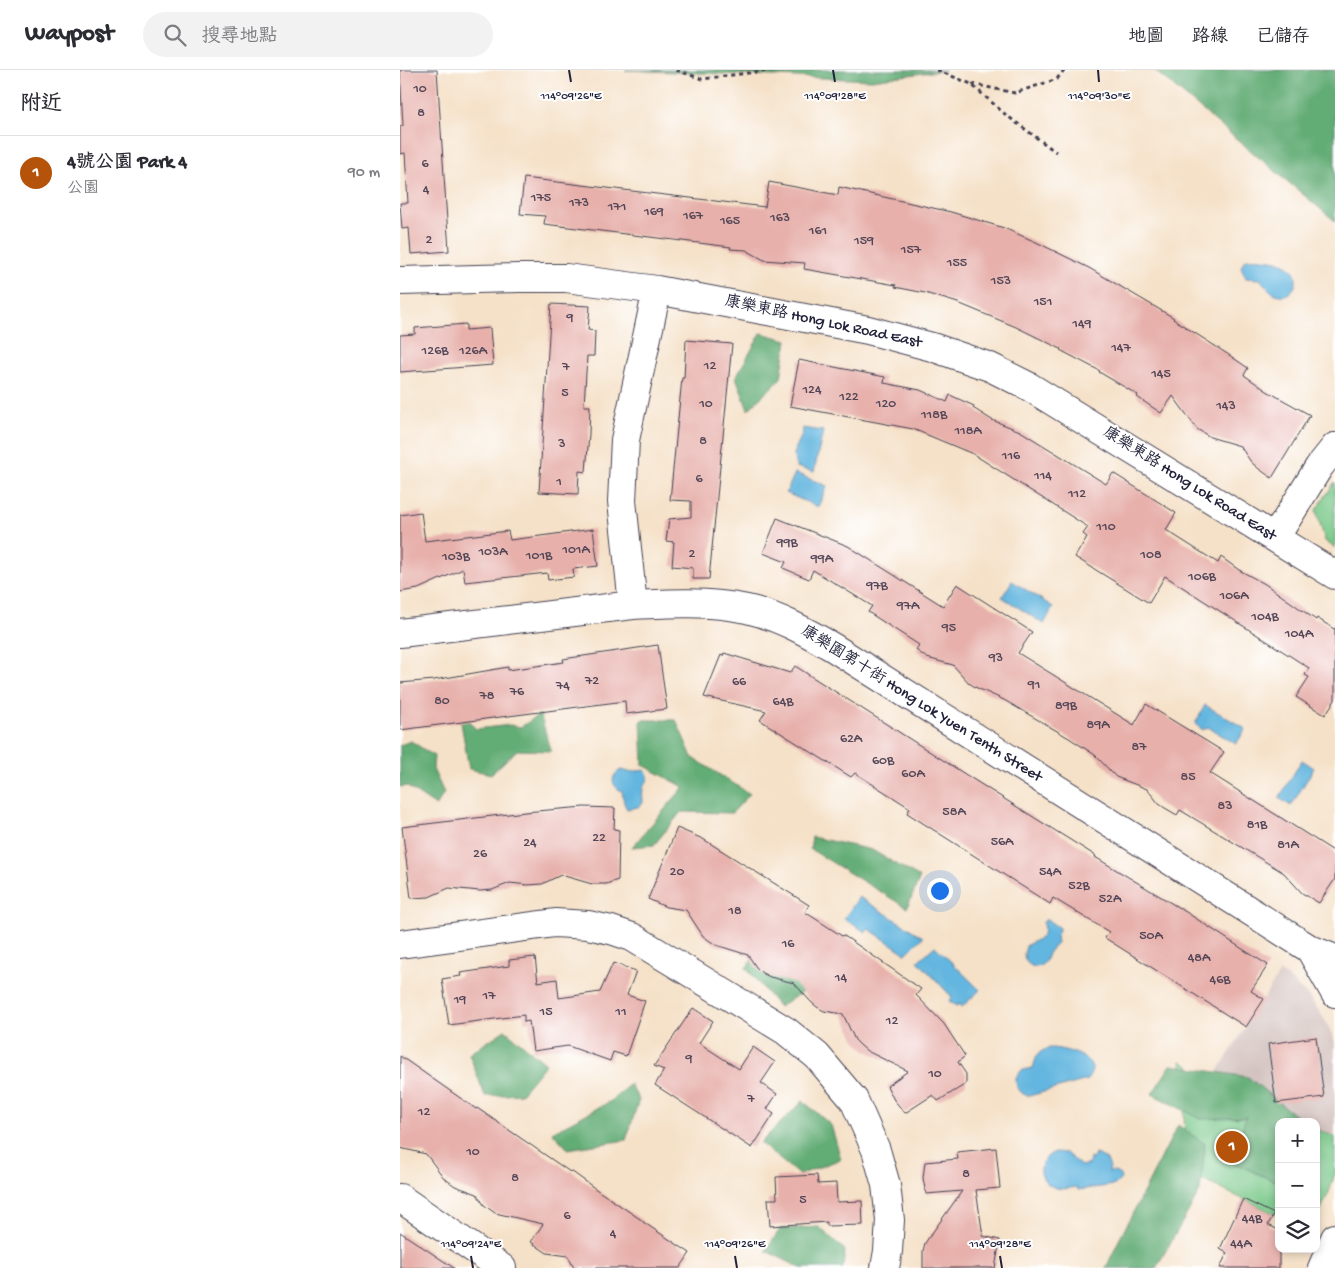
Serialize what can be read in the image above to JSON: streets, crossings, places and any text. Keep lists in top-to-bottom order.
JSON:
{
  "streets": {
    "street": ["康樂東路 Hong Lok Road East", "康樂園第十街 Hong Lok Yuen Tenth Street"]
  },
  "house_numbers": [
    "10",
    "8",
    "6",
    "4",
    "175",
    "173",
    "171",
    "169",
    "167",
    "163",
    "165",
    "161",
    "2",
    "159",
    "157",
    "155",
    "153",
    "151",
    "9",
    "149",
    "147",
    "126B",
    "126A",
    "12",
    "7",
    "145",
    "124",
    "5",
    "122",
    "10",
    "120",
    "143",
    "118B",
    "118A",
    "8",
    "3",
    "116",
    "114",
    "6",
    "1",
    "112",
    "110",
    "99B",
    "101A",
    "103A",
    "2",
    "108",
    "101B",
    "103B",
    "99A",
    "106B",
    "97B",
    "106A",
    "97A",
    "104B",
    "95",
    "104A",
    "93",
    "72",
    "66",
    "91",
    "74",
    "76",
    "78",
    "80",
    "64B",
    "89B",
    "89A",
    "62A",
    "87",
    "60B",
    "60A",
    "85",
    "83",
    "58A",
    "81B",
    "22",
    "56A",
    "24",
    "81A",
    "26",
    "20",
    "54A",
    "52B",
    "52A",
    "18",
    "50A",
    "16",
    "48A",
    "14",
    "46B",
    "17",
    "19",
    "15",
    "11",
    "12",
    "9",
    "10",
    "7",
    "12",
    "10",
    "8",
    "8",
    "5",
    "6",
    "44B",
    "4",
    "44A"
  ],
  "page": {
    "header": "Waypost",
    "search": "搜尋地點",
    "nav": ["地圖", "路線", "已儲存"],
    "heading": "附近",
    "list": [
      {
        "mark": "1",
        "name": "4號公園 Park 4",
        "note": "公園",
        "value": "90 m"
      }
    ],
    "map_buttons": ["+", "−"],
    "pins": "1"
  },
  "coordinates": [
    "114°09'26\"E",
    "114°09'28\"E",
    "114°09'30\"E",
    "114°09'24\"E"
  ]
}
